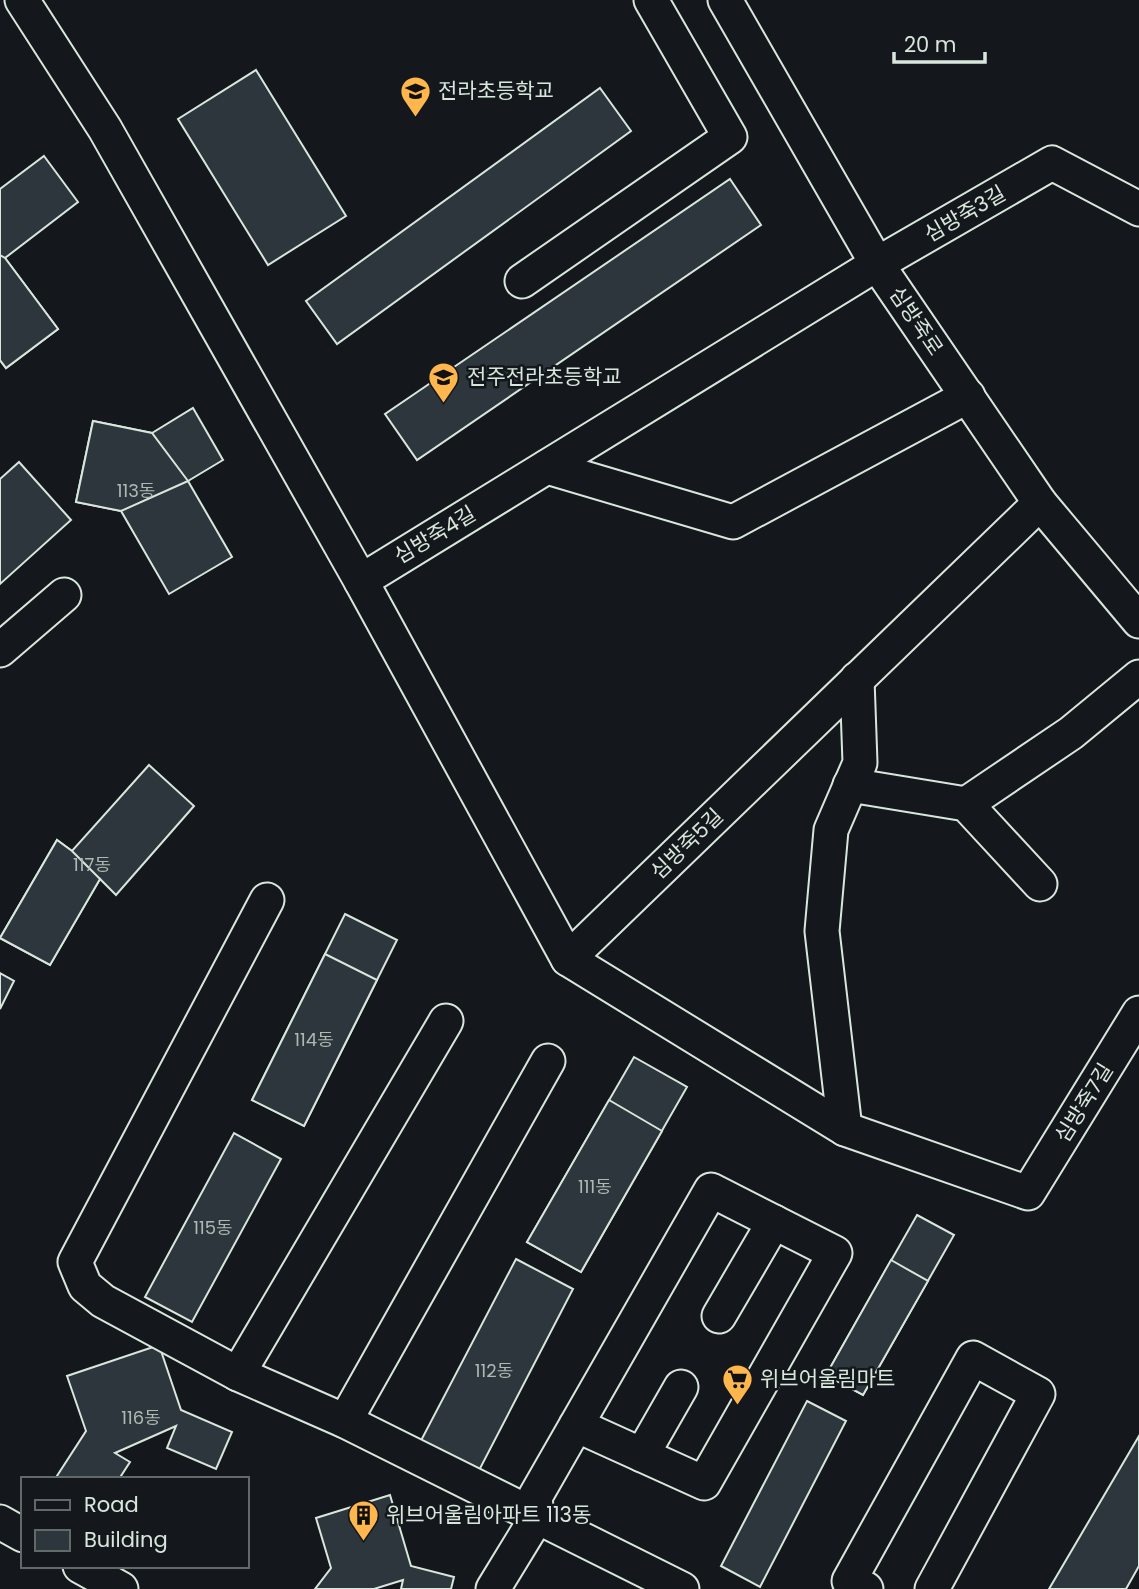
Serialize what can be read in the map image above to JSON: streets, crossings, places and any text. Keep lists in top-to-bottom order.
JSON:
{
  "streets": {
    "street": [
      "심방죽3길",
      "심방죽로",
      "심방죽4길",
      "심방죽5길",
      "심방죽7길"
    ]
  },
  "crossings": [
    ["심방죽3길", "심방죽로"],
    ["심방죽3길", "심방죽4길"],
    ["심방죽로", "심방죽4길"],
    ["심방죽로", "심방죽5길"]
  ],
  "places": {
    "school or university": ["전라초등학교", "전주전라초등학교"],
    "supermarket": ["위브어울림마트"],
    "building": ["위브어울림아파트 113동"]
  },
  "house_numbers": [
    "113동",
    "117동",
    "114동",
    "111동",
    "115동",
    "112동",
    "116동"
  ],
  "legend": ["Road", "Building"],
  "scale_bar": "20 m"
}
